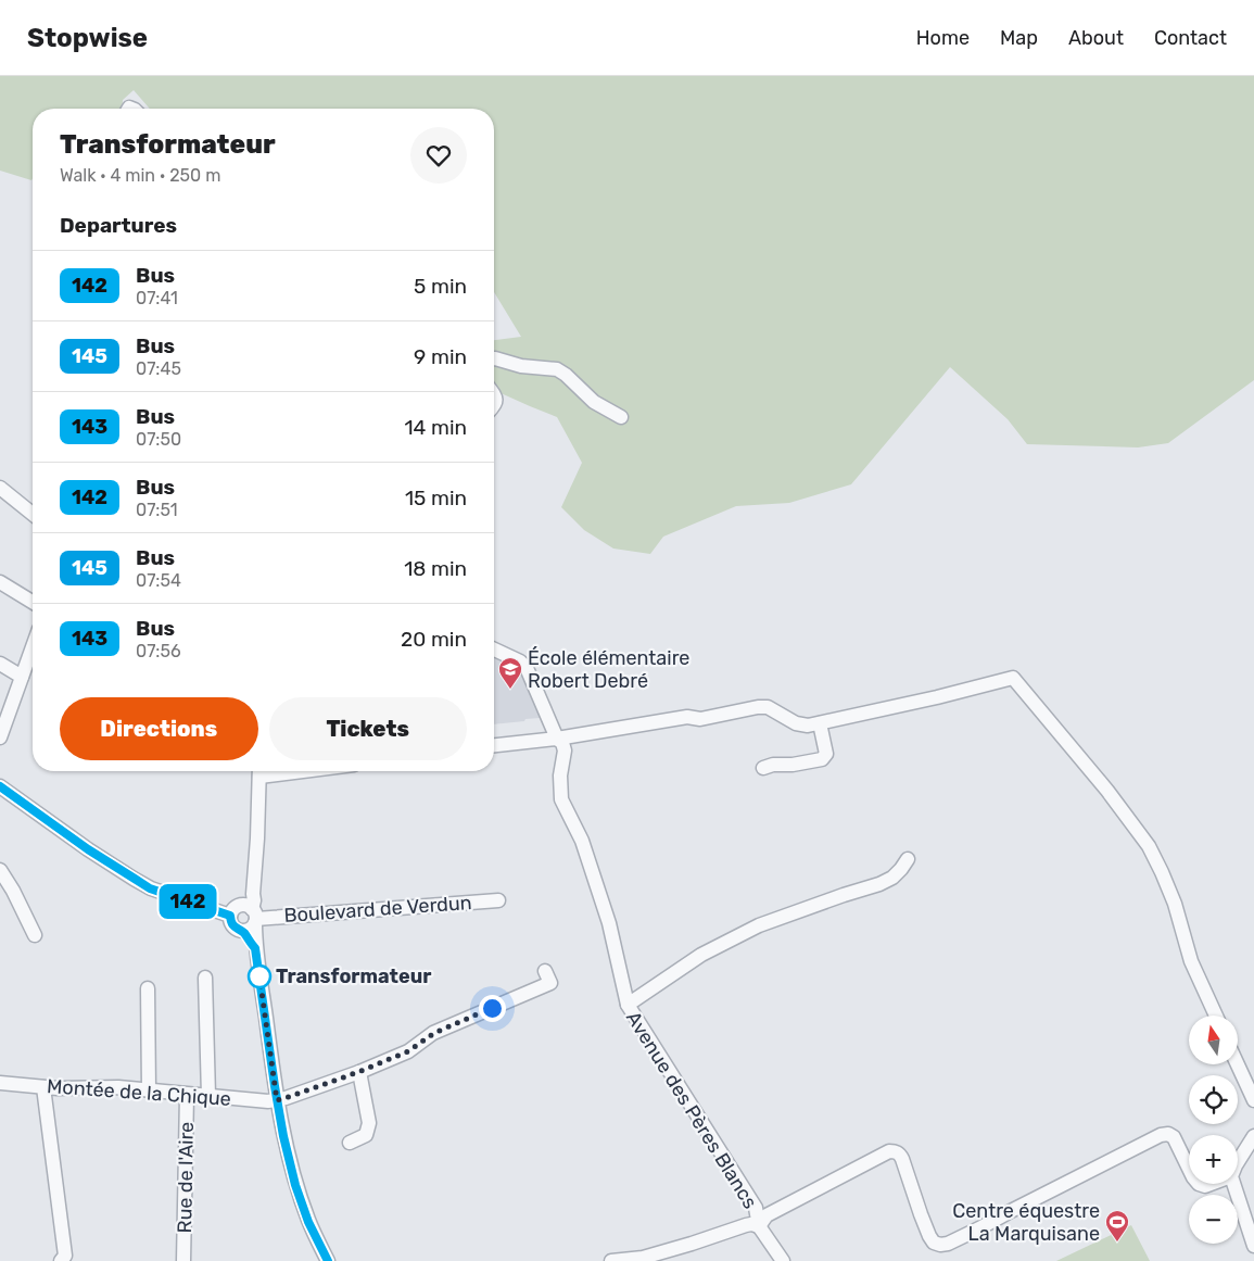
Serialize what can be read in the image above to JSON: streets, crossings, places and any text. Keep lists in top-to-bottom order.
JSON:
{
  "streets": {
    "street": [
      "Boulevard de Verdun",
      "Montée de la Chique",
      "Avenue des Pères Blancs",
      "Rue de l'Aire"
    ]
  },
  "crossings": [
    ["Montée de la Chique", "Rue de l'Aire"]
  ],
  "places": {
    "school or university": ["École élémentaire Robert Debré"],
    "other": ["Transformateur"],
    "sports": ["Centre équestre La Marquisane"]
  },
  "lines": ["bus line 142"],
  "north": "top",
  "page": {
    "header": "Stopwise",
    "nav": [
      "Home",
      "Map",
      "About",
      "Contact"
    ],
    "on_map": "142",
    "heading": [
      ["Transformateur", "Walk · 4 min · 250 m"],
      "Departures"
    ],
    "list": [
      {
        "mark": "142",
        "name": "Bus",
        "note": "07:41",
        "value": "5 min"
      },
      {
        "mark": "145",
        "name": "Bus",
        "note": "07:45",
        "value": "9 min"
      },
      {
        "mark": "143",
        "name": "Bus",
        "note": "07:50",
        "value": "14 min"
      },
      {
        "mark": "142",
        "name": "Bus",
        "note": "07:51",
        "value": "15 min"
      },
      {
        "mark": "145",
        "name": "Bus",
        "note": "07:54",
        "value": "18 min"
      },
      {
        "mark": "143",
        "name": "Bus",
        "note": "07:56",
        "value": "20 min"
      }
    ],
    "buttons": ["Directions", "Tickets"],
    "map_buttons": ["+", "−"]
  }
}
